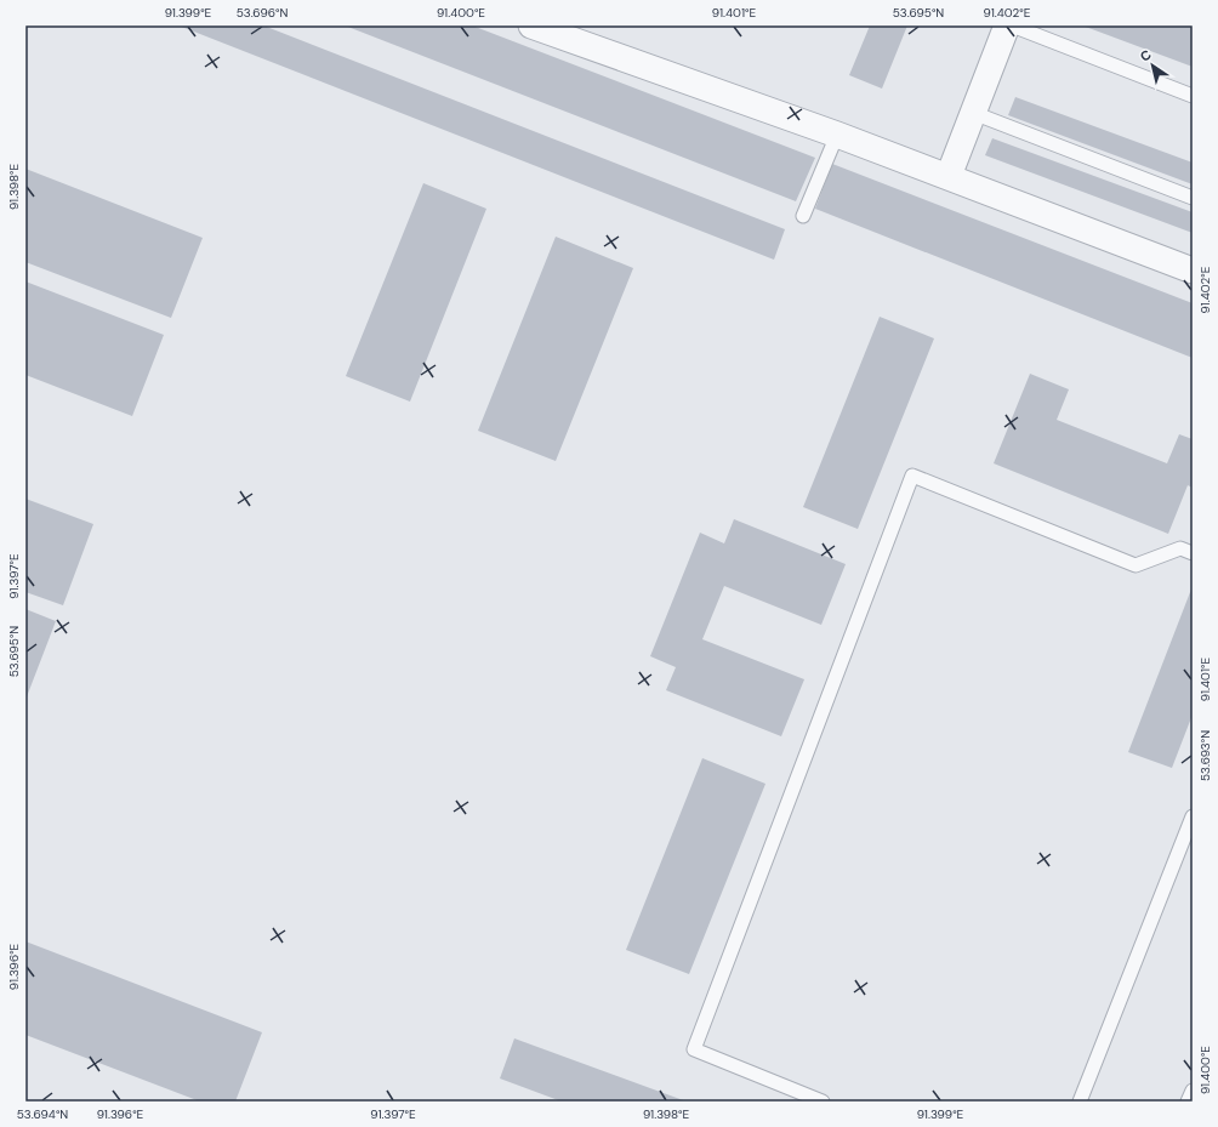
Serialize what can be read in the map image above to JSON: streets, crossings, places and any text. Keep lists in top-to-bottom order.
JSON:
{
  "north": "top left",
  "coordinates": [
    "91.399°E",
    "53.696°N",
    "91.400°E",
    "91.401°E",
    "53.695°N",
    "91.402°E",
    "91.398°E",
    "91.397°E",
    "53.693°N",
    "91.396°E",
    "53.694°N"
  ]
}
